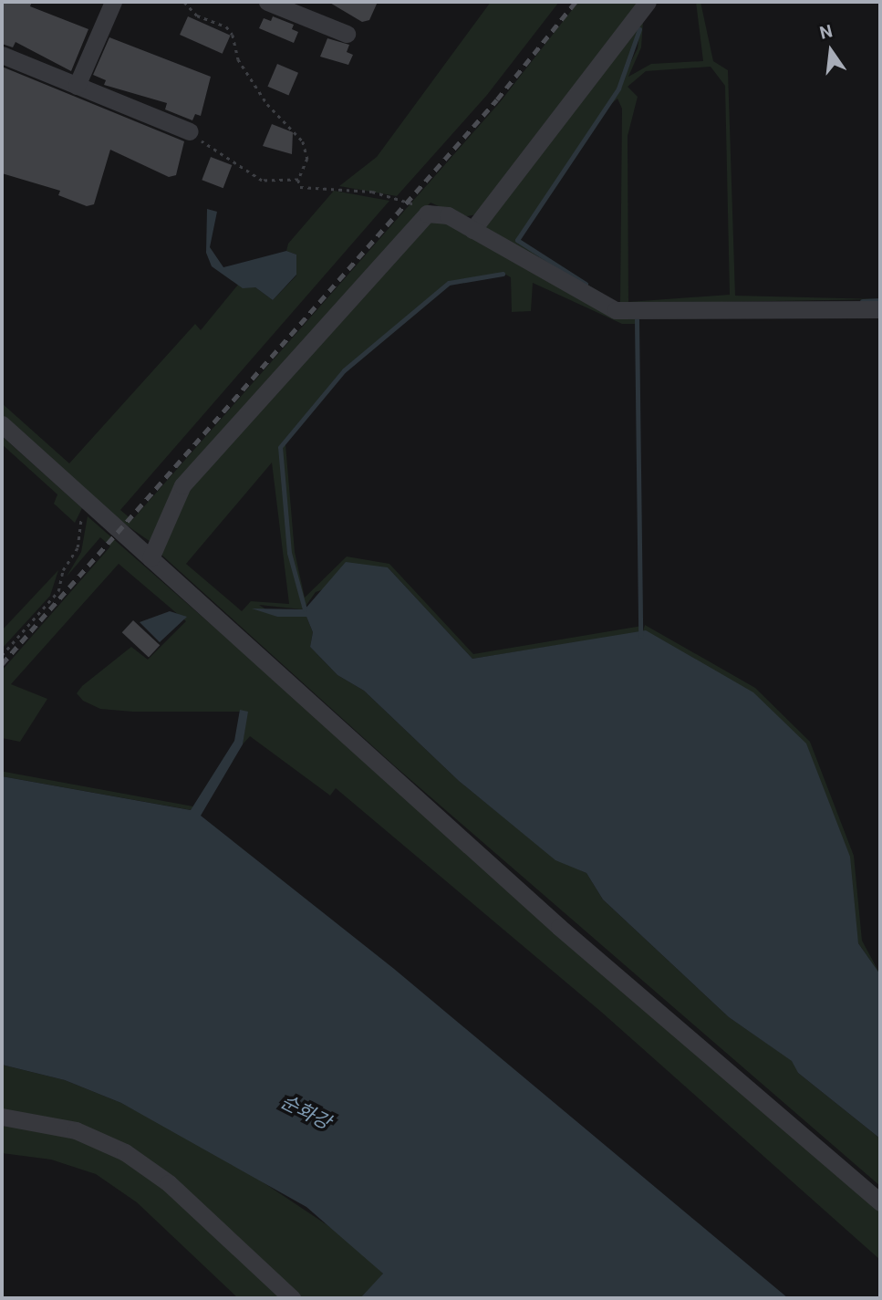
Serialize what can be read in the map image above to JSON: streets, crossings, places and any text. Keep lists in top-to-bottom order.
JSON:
{
  "water": ["순화강"],
  "north": "top"
}
